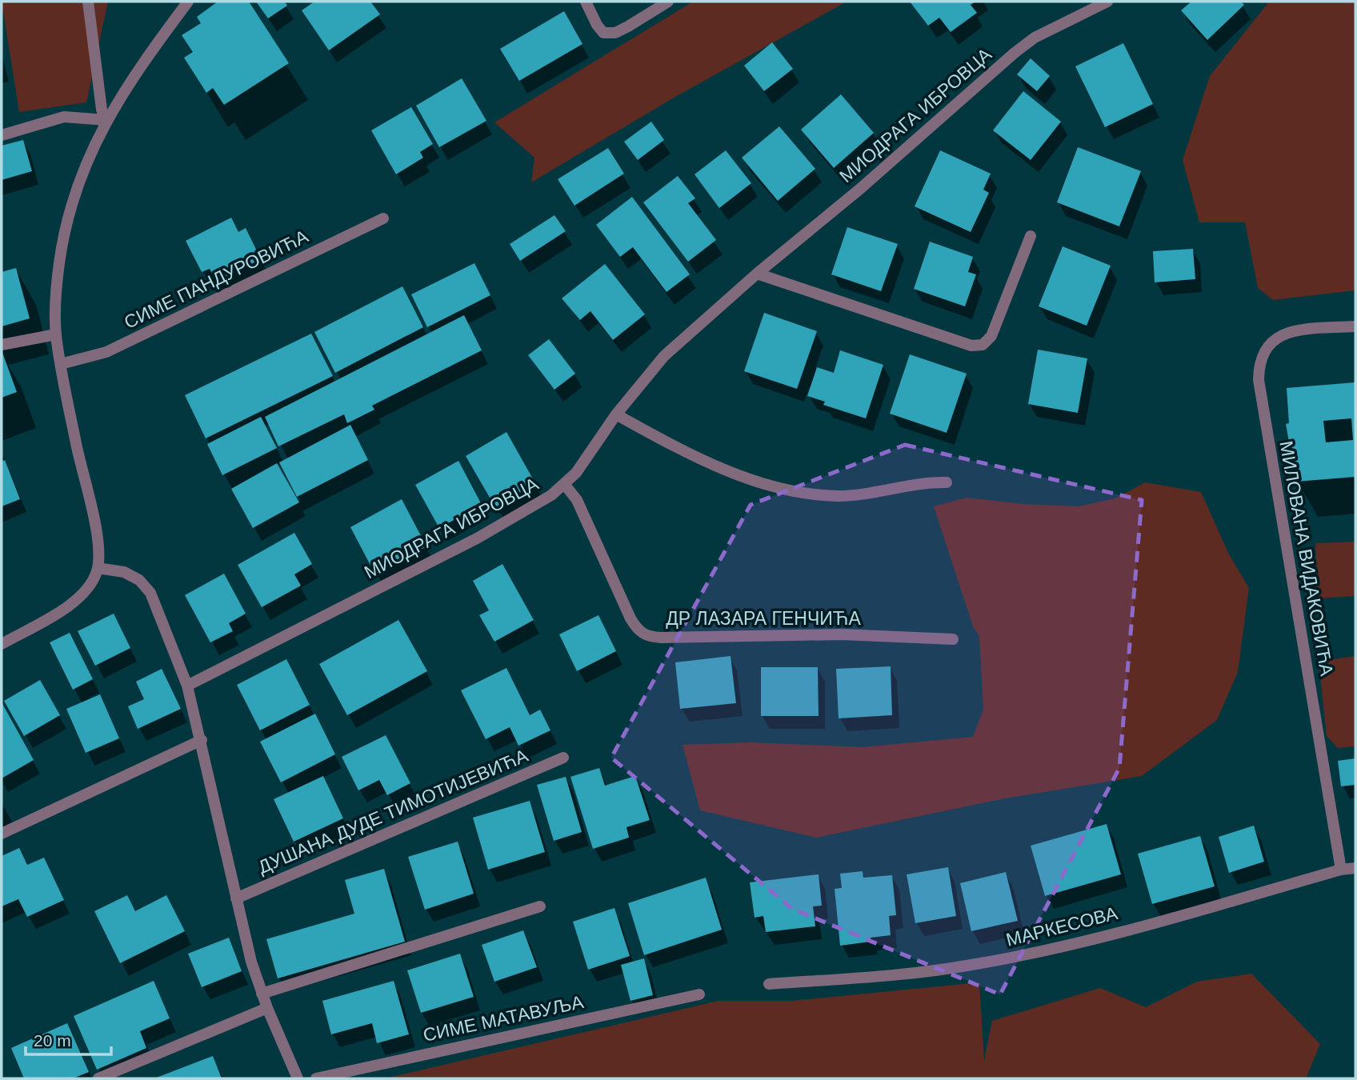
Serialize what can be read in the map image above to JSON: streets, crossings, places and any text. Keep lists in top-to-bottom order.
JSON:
{
  "streets": {
    "street": [
      "МИОДРАГА ИБРОВЦА",
      "СИМЕ ПАНДУРОВИЋА",
      "МИЛОВАНА ВИДАКОВИЋА",
      "ДР ЛАЗАРА ГЕНЧИЋА",
      "ДУШАНА ДУДЕ ТИМОТИЈЕВИЋА",
      "МАРКЕСОВА",
      "СИМЕ МАТАВУЉА"
    ]
  },
  "crossings": [
    ["МИОДРАГА ИБРОВЦА", "ДР ЛАЗАРА ГЕНЧИЋА"],
    ["МИОДРАГА ИБРОВЦА", "ДУШАНА ДУДЕ ТИМОТИЈЕВИЋА"],
    ["МИЛОВАНА ВИДАКОВИЋА", "МАРКЕСОВА"]
  ],
  "scale_bar": "20 m"
}
